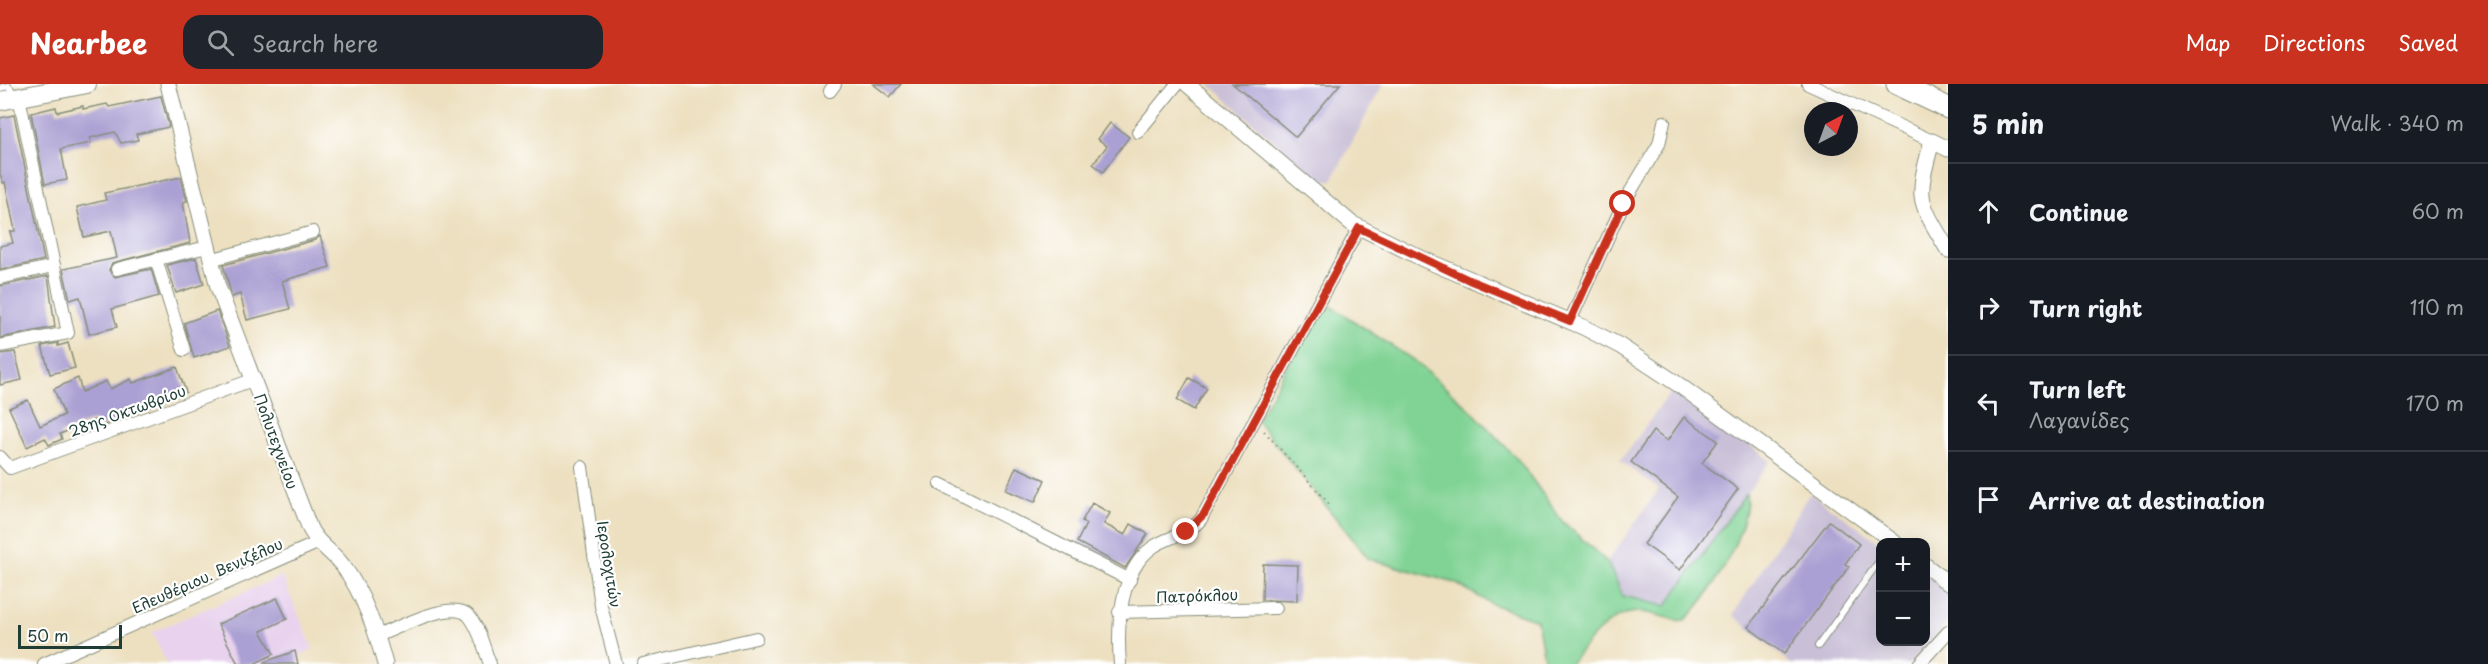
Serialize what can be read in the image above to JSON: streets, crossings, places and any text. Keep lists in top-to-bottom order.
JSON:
{
  "streets": {
    "street": [
      "28ης Οκτωβρίου",
      "Πολυτεχνείου",
      "Ιερολοχιτών",
      "Ελευθέριου. Βενιζέλου",
      "Πατρόκλου"
    ]
  },
  "crossings": [
    ["28ης Οκτωβρίου", "Πολυτεχνείου"],
    ["Πολυτεχνείου", "Ελευθέριου. Βενιζέλου"]
  ],
  "scale_bar": "50 m",
  "north": "top right",
  "page": {
    "header": "Nearbee",
    "search": "Search here",
    "nav": ["Map", "Directions", "Saved"],
    "heading": ["5 min", "Walk · 340 m"],
    "list": [
      ["Continue", "60 m"],
      ["Turn right", "110 m"],
      ["Turn left", "Λαγανίδες", "170 m"],
      "Arrive at destination"
    ],
    "map_buttons": ["+", "−"],
    "scale": "50 m"
  }
}
